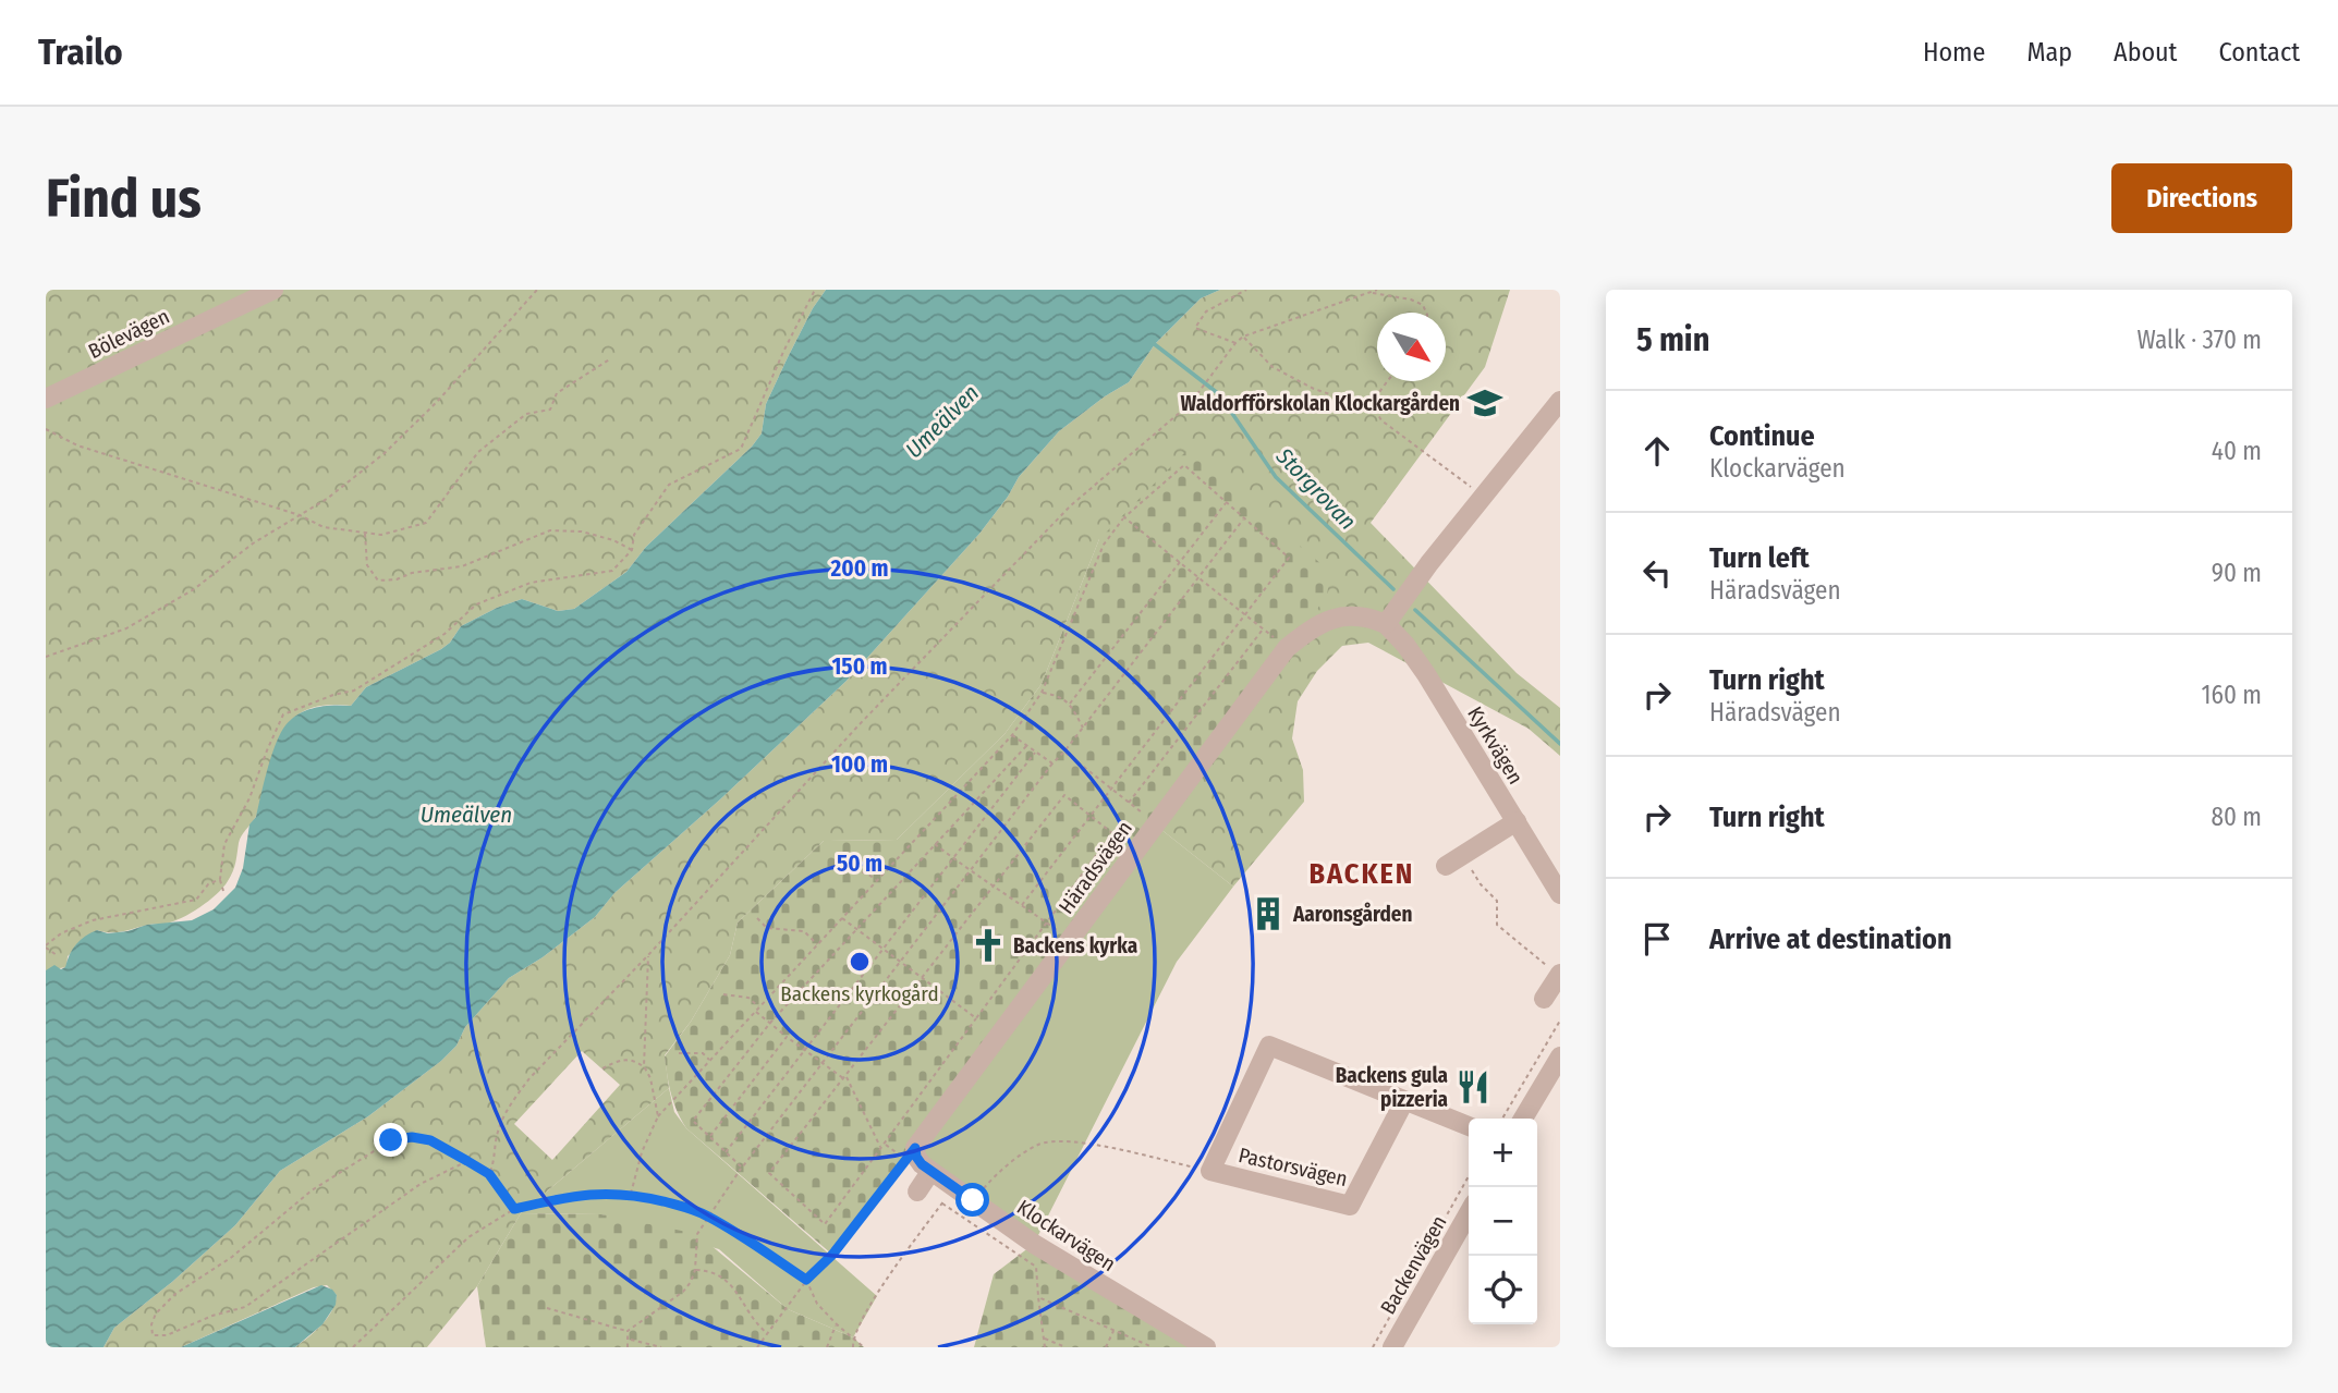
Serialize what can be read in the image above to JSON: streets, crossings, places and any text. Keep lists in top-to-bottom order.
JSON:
{
  "streets": {
    "street": [
      "Bölevägen",
      "Kyrkvägen",
      "Häradsvägen",
      "Pastorsvägen",
      "Klockarvägen",
      "Backenvägen"
    ]
  },
  "crossings": [
    ["Kyrkvägen", "Häradsvägen"],
    ["Häradsvägen", "Klockarvägen"]
  ],
  "districts": ["BACKEN"],
  "water": ["Umeälven", "Storgrovan"],
  "parks": ["Backens kyrkogård"],
  "places": {
    "school or university": ["Waldorfförskolan Klockargården"],
    "building": ["Aaronsgården"],
    "church": ["Backens kyrka"],
    "restaurant": ["Backens gula pizzeria"]
  },
  "north": "bottom right",
  "page": {
    "header": "Trailo",
    "nav": [
      "Home",
      "Map",
      "About",
      "Contact"
    ],
    "buttons": "Directions",
    "title": "Find us",
    "heading": ["5 min", "Walk · 370 m"],
    "list": [
      ["Continue", "Klockarvägen", "40 m"],
      ["Turn left", "Häradsvägen", "90 m"],
      ["Turn right", "Häradsvägen", "160 m"],
      ["Turn right", "80 m"],
      "Arrive at destination"
    ],
    "map_buttons": ["+", "−"]
  },
  "rings": [
    "200 m",
    "150 m",
    "100 m",
    "50 m"
  ]
}
